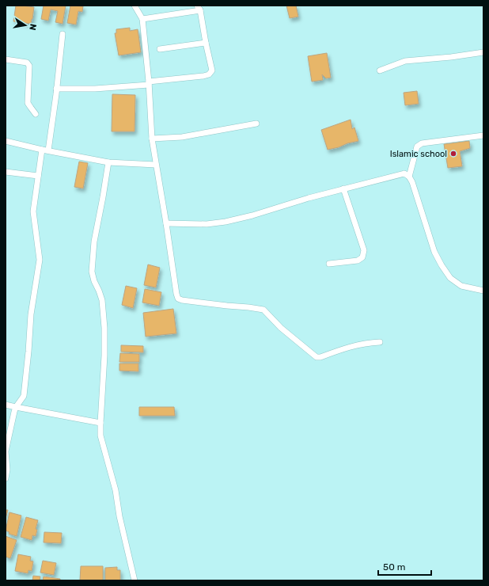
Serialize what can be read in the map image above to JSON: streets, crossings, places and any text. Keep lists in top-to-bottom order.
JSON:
{
  "places": ["Islamic school"],
  "scale_bar": "50 m",
  "north": "right"
}
